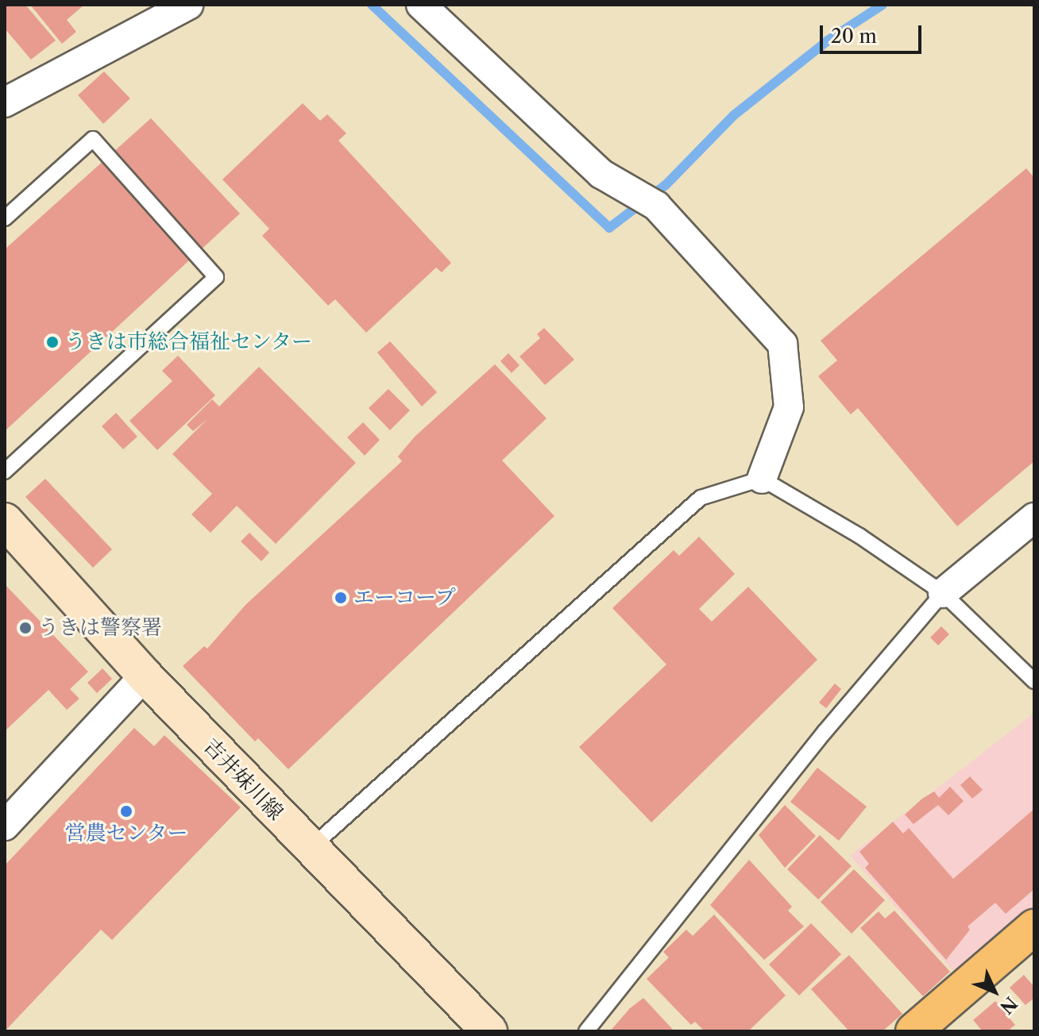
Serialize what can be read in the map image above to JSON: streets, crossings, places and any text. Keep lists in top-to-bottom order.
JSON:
{
  "streets": {
    "main road": ["吉井妹川線"]
  },
  "places": [
    "うきは市総合福祉センター",
    "エーコープ",
    "うきは警察署",
    "営農センター"
  ],
  "scale_bar": "20 m",
  "north": "bottom right"
}
